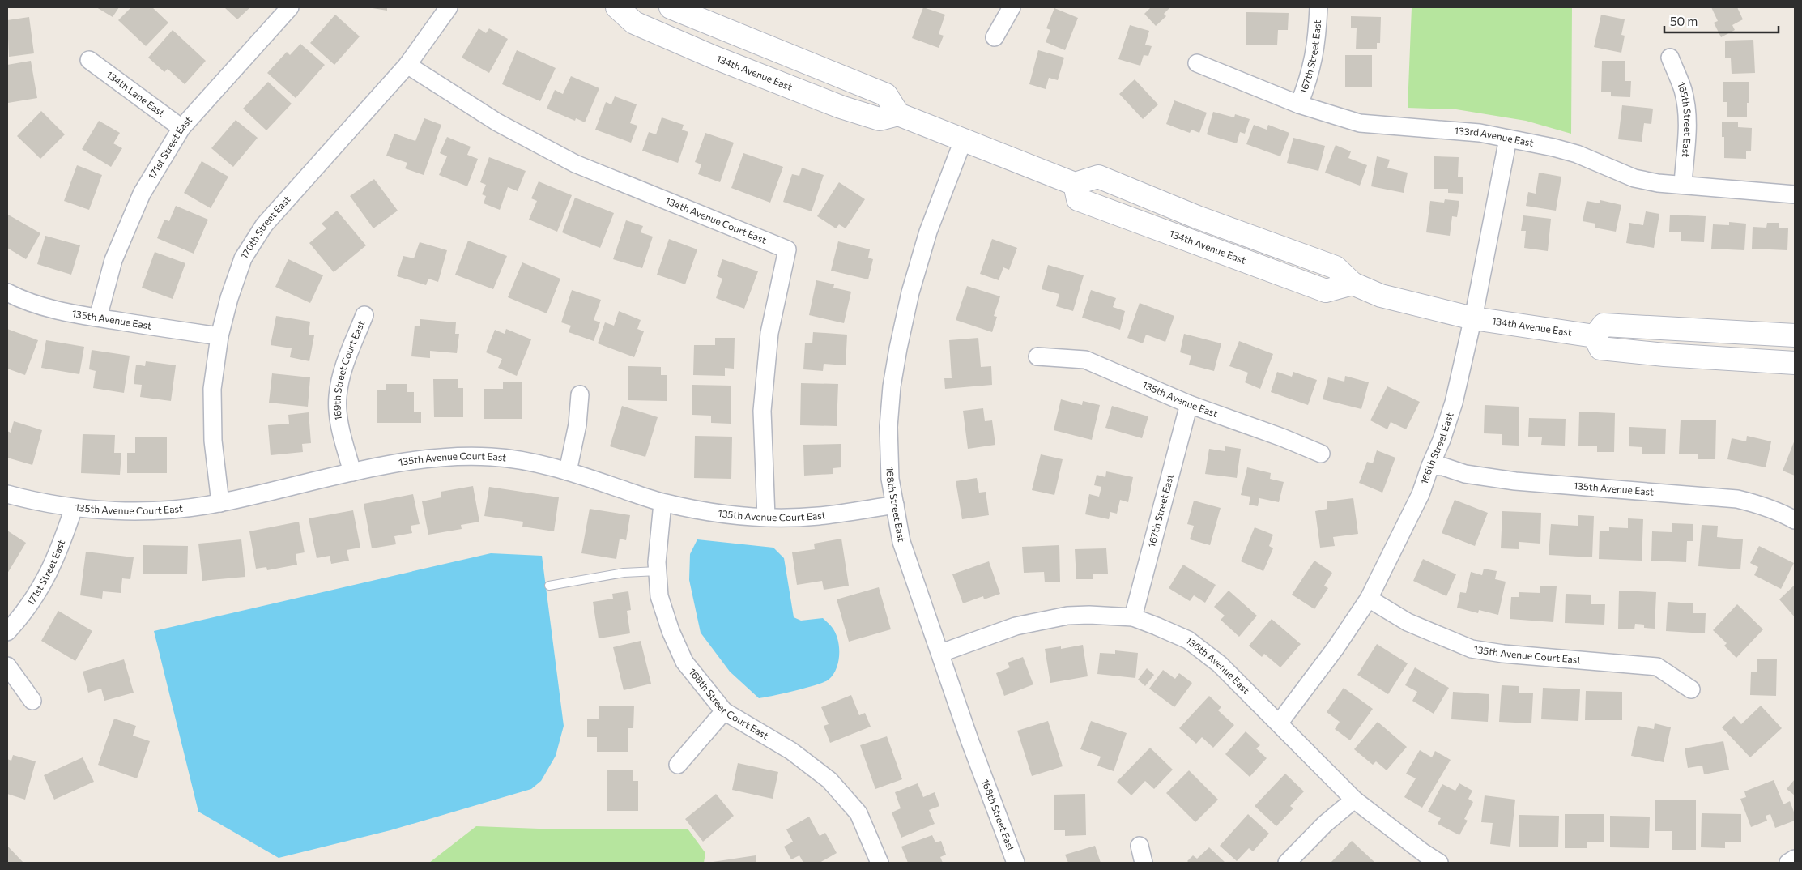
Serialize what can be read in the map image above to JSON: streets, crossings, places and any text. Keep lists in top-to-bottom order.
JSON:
{
  "streets": {
    "street": [
      "167th Street East",
      "134th Avenue East",
      "134th Lane East",
      "165th Street East",
      "133rd Avenue East",
      "171st Street East",
      "134th Avenue Court East",
      "170th Street East",
      "135th Avenue East",
      "169th Street Court East",
      "166th Street East",
      "135th Avenue Court East",
      "168th Street East",
      "136th Avenue East",
      "168th Street Court East"
    ]
  },
  "crossings": [
    ["167th Street East", "133rd Avenue East"],
    ["167th Street East", "135th Avenue East"],
    ["167th Street East", "136th Avenue East"],
    ["134th Avenue East", "166th Street East"],
    ["134th Avenue East", "168th Street East"],
    ["134th Lane East", "171st Street East"],
    ["165th Street East", "133rd Avenue East"],
    ["133rd Avenue East", "166th Street East"],
    ["171st Street East", "135th Avenue East"],
    ["171st Street East", "135th Avenue Court East"],
    ["134th Avenue Court East", "170th Street East"],
    ["134th Avenue Court East", "135th Avenue Court East"],
    ["170th Street East", "135th Avenue East"],
    ["170th Street East", "135th Avenue Court East"],
    ["135th Avenue East", "166th Street East"],
    ["169th Street Court East", "135th Avenue Court East"],
    ["166th Street East", "135th Avenue Court East"],
    ["166th Street East", "136th Avenue East"],
    ["135th Avenue Court East", "168th Street East"],
    ["135th Avenue Court East", "168th Street Court East"],
    ["168th Street East", "136th Avenue East"]
  ],
  "scale_bar": "50 m"
}
